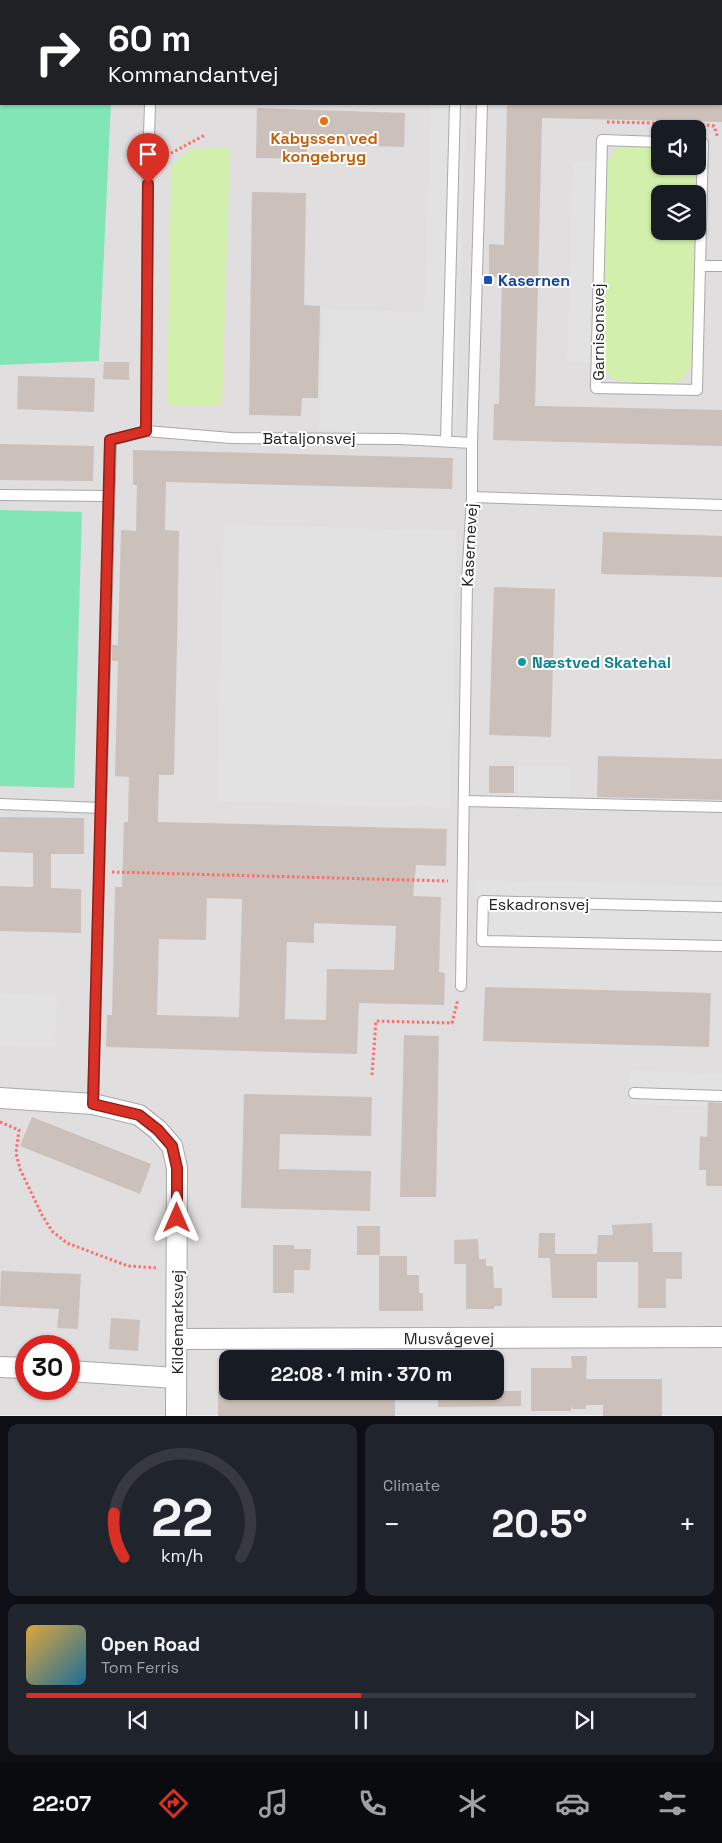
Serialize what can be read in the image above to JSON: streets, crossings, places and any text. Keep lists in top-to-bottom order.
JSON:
{
  "streets": {
    "street": ["Kildemarksvej", "Musvågevej"],
    "lane": [
      "Garnisonsvej",
      "Bataljonsvej",
      "Kasernevej",
      "Eskadronsvej"
    ]
  },
  "crossings": [
    ["Bataljonsvej", "Kasernevej"],
    ["Kildemarksvej", "Musvågevej"]
  ],
  "places": {
    "other": ["Kabyssen ved kongebryg", "Næstved Skatehal"],
    "transit": ["Kasernen"]
  },
  "page": {
    "turn": ["60 m", "Kommandantvej"],
    "limit": "30",
    "trip": "22:08 · 1 min · 370 m",
    "tile": "Climate",
    "heat": ["−", "20.5°", "+"],
    "song": ["Open Road", "Tom Ferris"],
    "tabs": "22:07",
    "gauge": ["22", "km/h"]
  }
}
